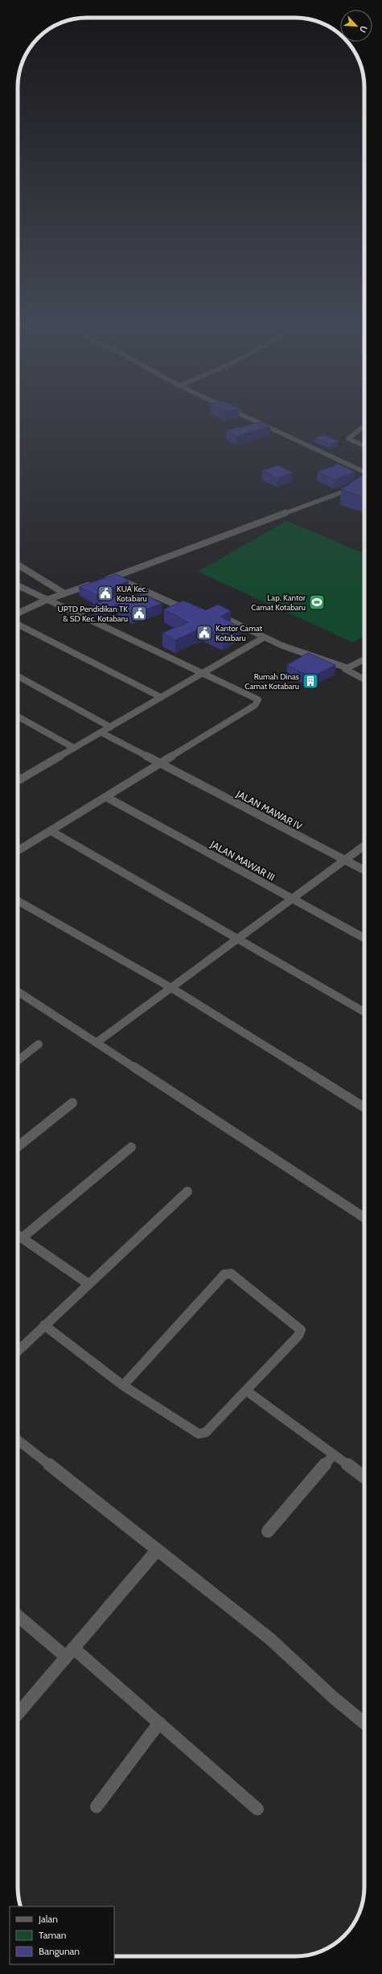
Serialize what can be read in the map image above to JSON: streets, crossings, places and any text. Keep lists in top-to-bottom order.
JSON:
{
  "streets": {
    "street": ["JALAN MAWAR IV", "JALAN MAWAR III"]
  },
  "places": {
    "public building": ["KUA Kec. Kotabaru", "UPTD Pendidikan TK & SD Kec. Kotabaru", "Kantor Camat Kotabaru"],
    "sports": ["Lap. Kantor Camat Kotabaru"],
    "building": ["Rumah Dinas Camat Kotabaru"]
  },
  "legend": ["Jalan", "Taman", "Bangunan"],
  "north": "bottom right"
}
